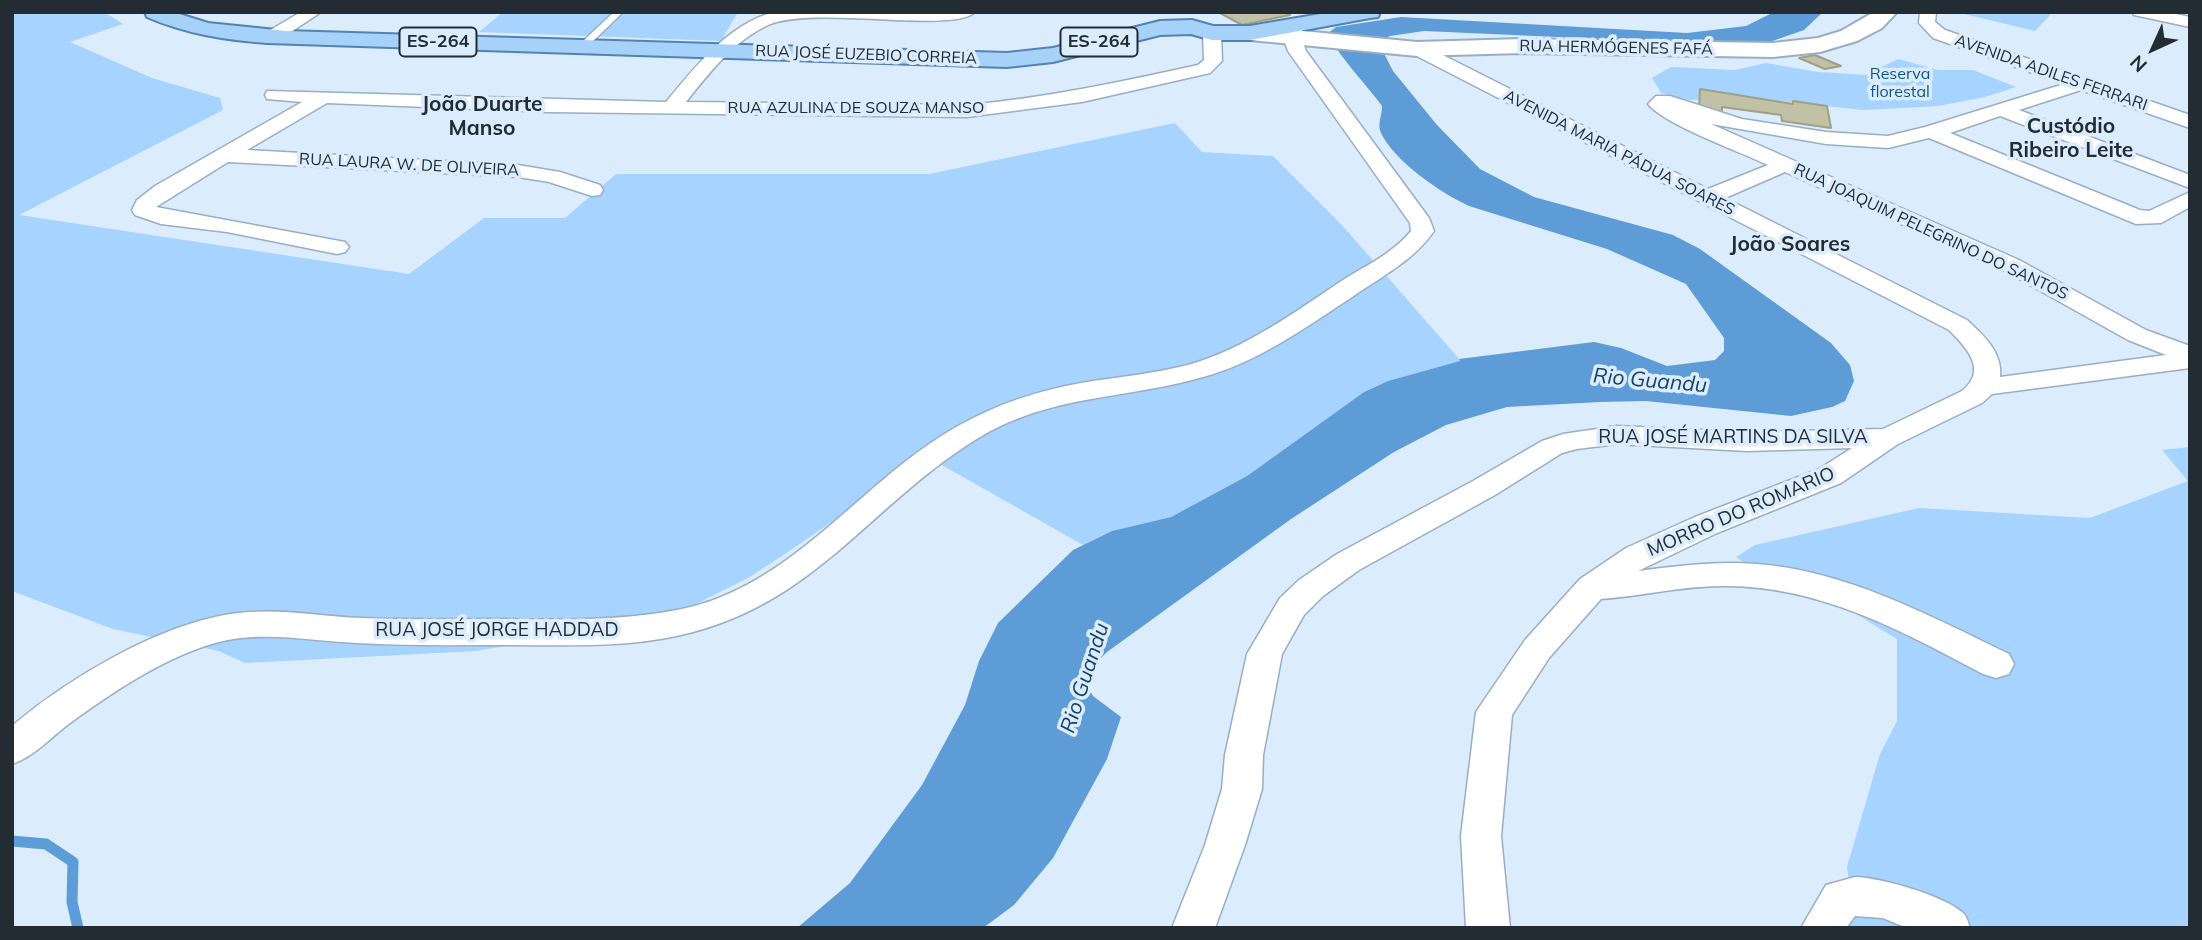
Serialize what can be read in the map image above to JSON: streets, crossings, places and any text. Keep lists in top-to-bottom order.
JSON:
{
  "streets": {
    "main road": ["ES-264", "RUA JOSÉ EUZEBIO CORREIA"],
    "street": [
      "RUA HERMÓGENES FAFÁ",
      "AVENIDA ADILES FERRARI",
      "RUA AZULINA DE SOUZA MANSO",
      "AVENIDA MARIA PÁDUA SOARES",
      "RUA LAURA W. DE OLIVEIRA",
      "RUA JOAQUIM PELEGRINO DO SANTOS",
      "RUA JOSÉ MARTINS DA SILVA",
      "MORRO DO ROMARIO",
      "RUA JOSÉ JORGE HADDAD"
    ]
  },
  "crossings": [
    ["ES-264", "RUA HERMÓGENES FAFÁ"],
    ["ES-264", "RUA JOSÉ EUZEBIO CORREIA"],
    ["ES-264", "RUA AZULINA DE SOUZA MANSO"],
    ["RUA HERMÓGENES FAFÁ", "AVENIDA MARIA PÁDUA SOARES"],
    ["RUA HERMÓGENES FAFÁ", "RUA JOSÉ JORGE HADDAD"],
    ["RUA JOSÉ EUZEBIO CORREIA", "RUA AZULINA DE SOUZA MANSO"],
    ["RUA JOSÉ MARTINS DA SILVA", "MORRO DO ROMARIO"]
  ],
  "districts": ["João Duarte Manso", "Custódio Ribeiro Leite", "João Soares"],
  "water": ["Rio Guandu"],
  "parks": ["Reserva florestal"],
  "north": "bottom left"
}
